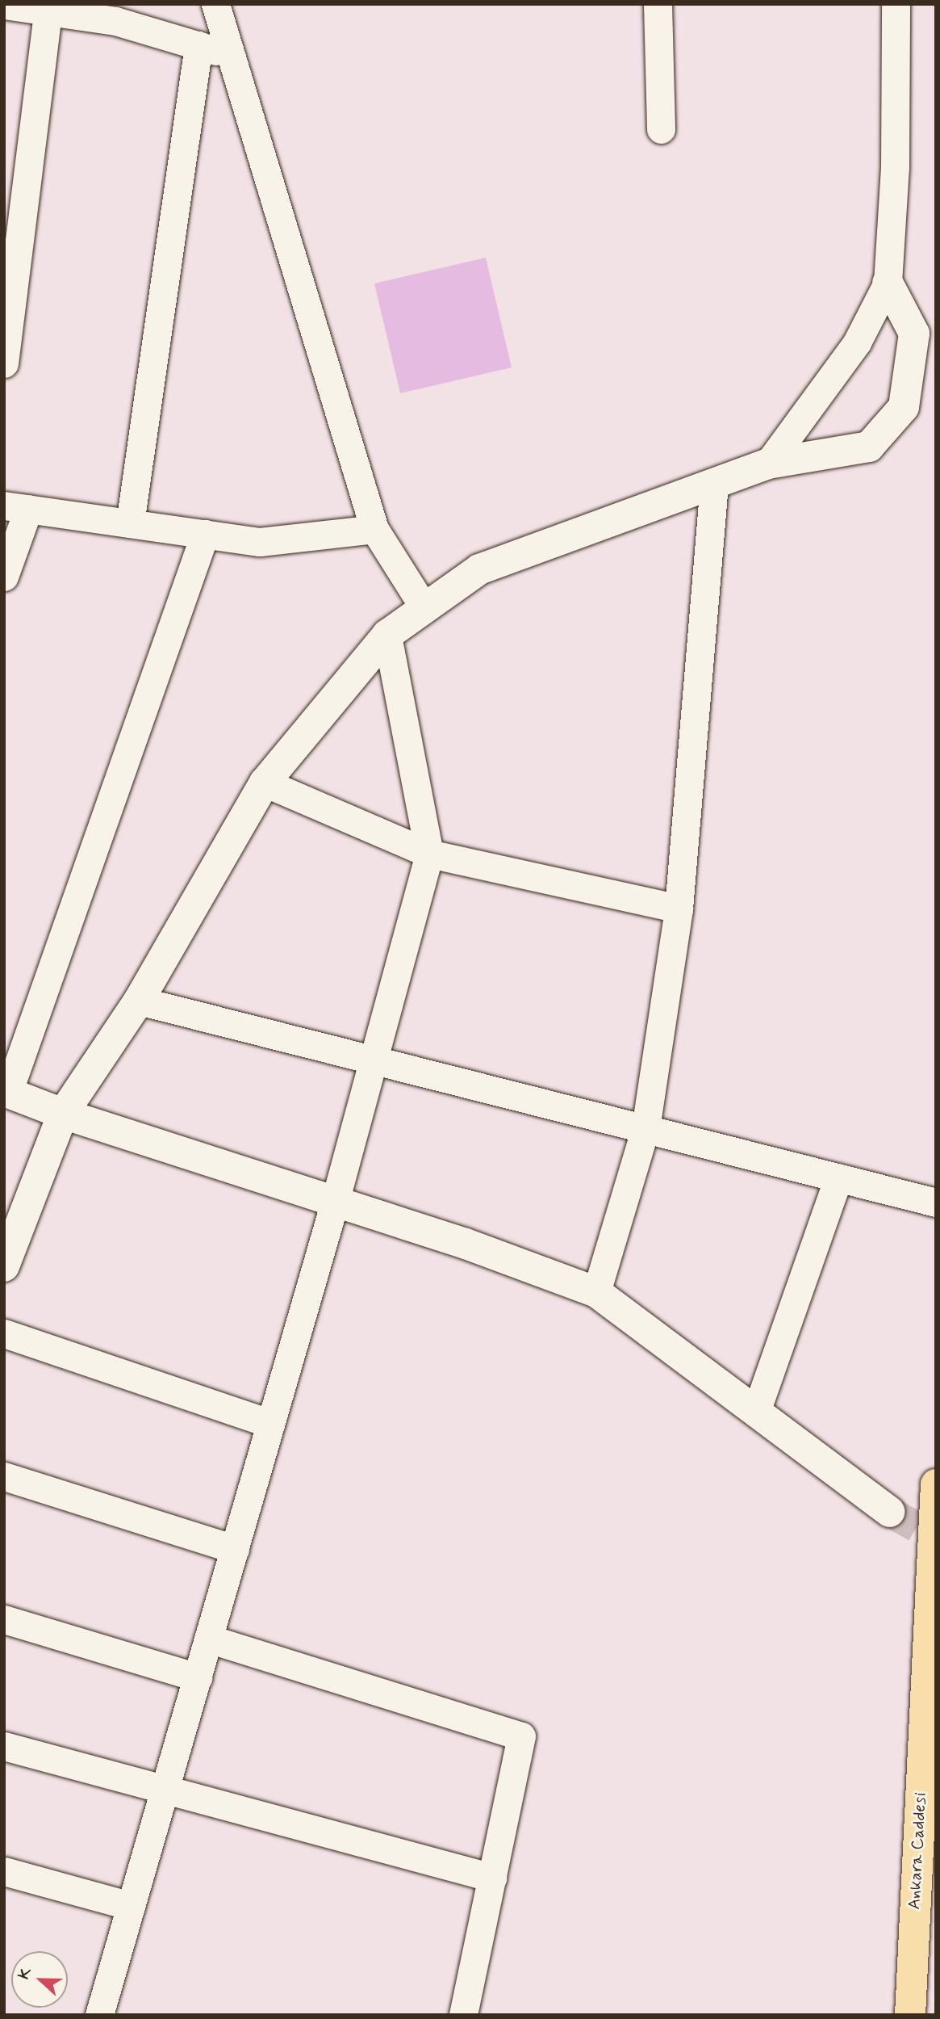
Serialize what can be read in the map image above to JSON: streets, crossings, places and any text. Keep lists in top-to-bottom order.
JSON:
{
  "streets": {
    "highway": ["Ankara Caddesi"]
  },
  "north": "left"
}
